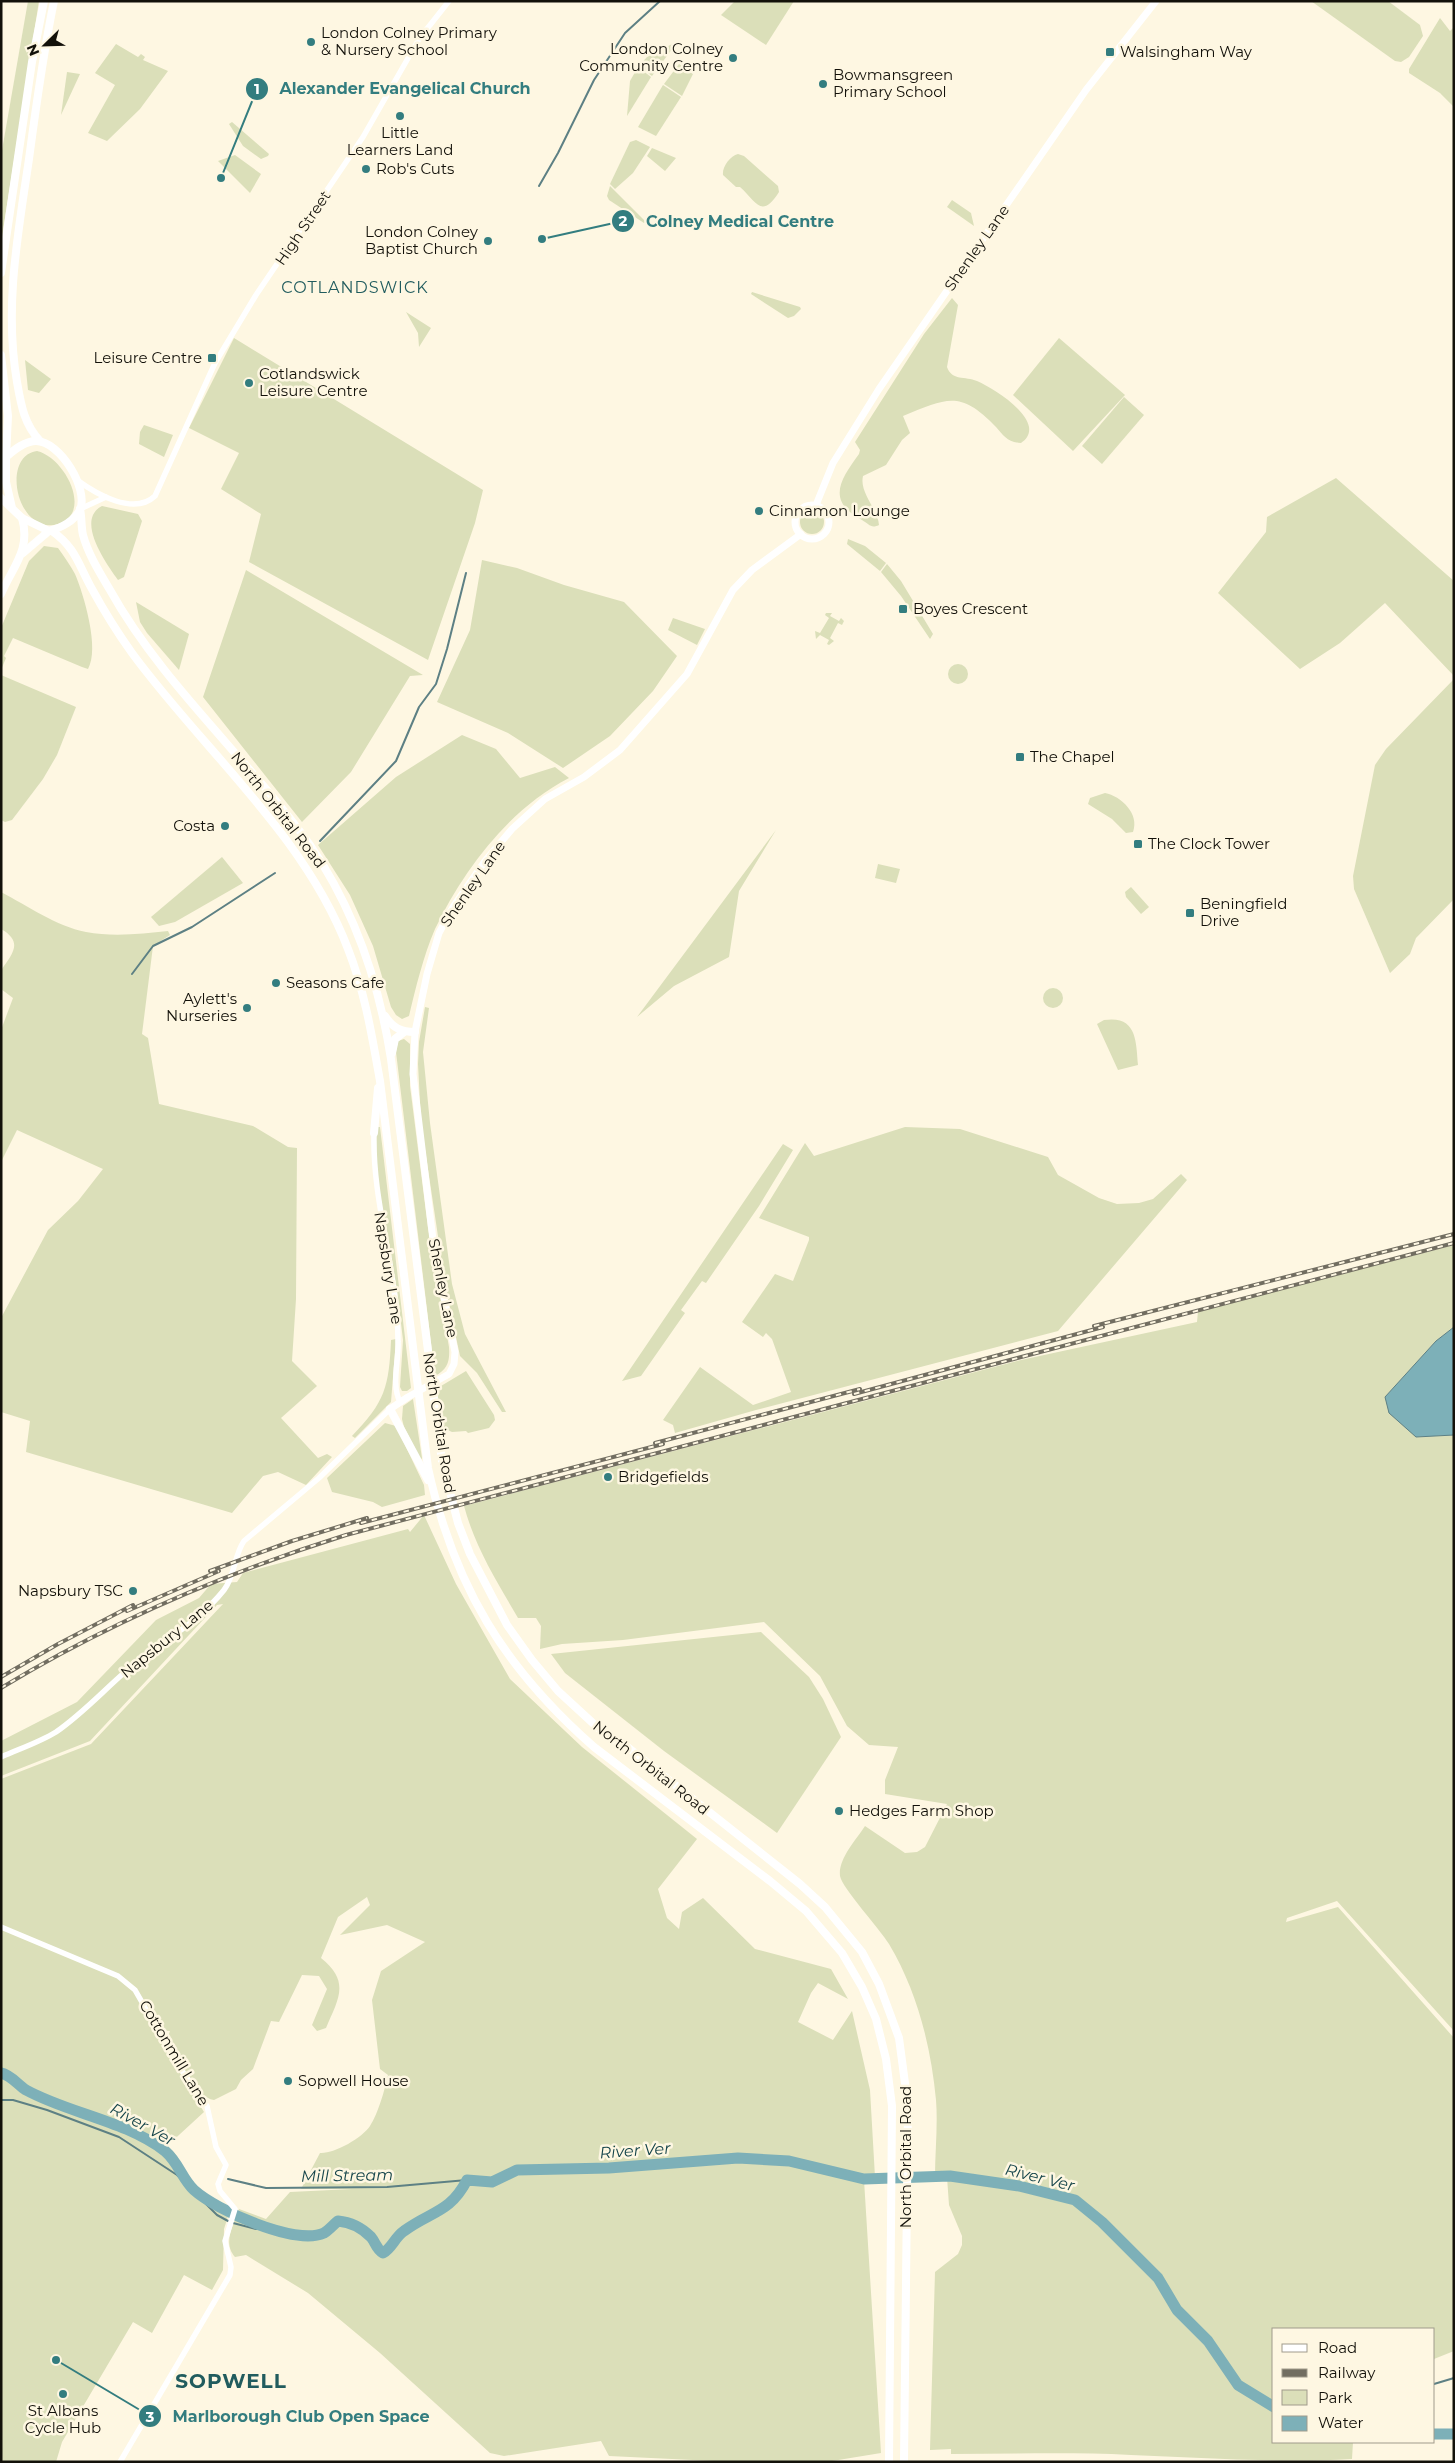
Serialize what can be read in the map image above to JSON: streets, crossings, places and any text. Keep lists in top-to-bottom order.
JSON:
{
  "streets": {
    "main road": ["Shenley Lane", "North Orbital Road"],
    "street": ["High Street", "Napsbury Lane", "Cottonmill Lane"]
  },
  "crossings": [
    ["High Street", "North Orbital Road"],
    ["Shenley Lane", "Napsbury Lane"]
  ],
  "districts": ["COTLANDSWICK", "SOPWELL"],
  "water": ["River Ver", "Mill Stream"],
  "places": {
    "other": [
      "London Colney Primary & Nursery School",
      "London Colney Community Centre",
      "Bowmansgreen Primary School",
      "Little Learners Land",
      "Rob's Cuts",
      "Alexander Evangelical Church",
      "Colney Medical Centre",
      "London Colney Baptist Church",
      "Cotlandswick Leisure Centre",
      "Cinnamon Lounge",
      "Costa",
      "Seasons Cafe",
      "Aylett's Nurseries",
      "Bridgefields",
      "Napsbury TSC",
      "Hedges Farm Shop",
      "Sopwell House",
      "Marlborough Club Open Space",
      "St Albans Cycle Hub"
    ],
    "transit": [
      "Walsingham Way",
      "Leisure Centre",
      "Boyes Crescent",
      "The Chapel",
      "The Clock Tower",
      "Beningfield Drive"
    ]
  },
  "legend": [
    "Road",
    "Railway",
    "Park",
    "Water"
  ],
  "north": "bottom left"
}
